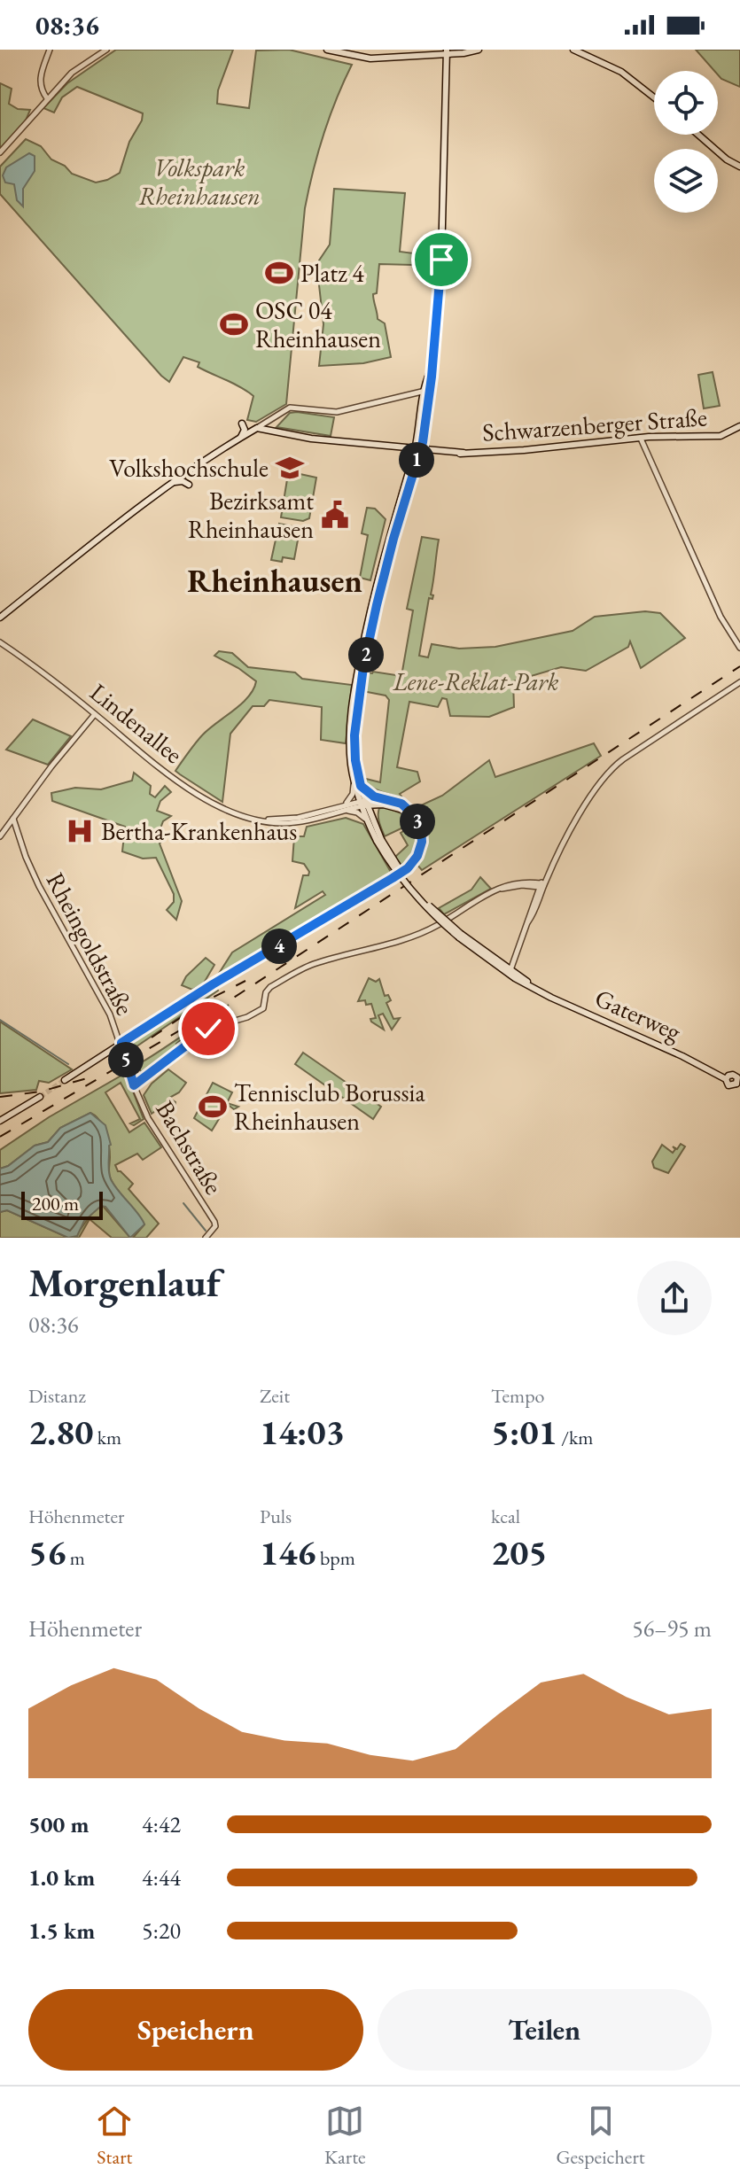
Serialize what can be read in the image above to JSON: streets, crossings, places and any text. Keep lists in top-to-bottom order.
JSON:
{
  "streets": {
    "main road": ["Schwarzenberger Straße", "Gaterweg"],
    "street": ["Lindenallee", "Rheingoldstraße", "Bachstraße"]
  },
  "crossings": [
    ["Lindenallee", "Gaterweg"],
    ["Rheingoldstraße", "Bachstraße"]
  ],
  "districts": ["Rheinhausen"],
  "parks": ["Volkspark Rheinhausen", "Lene-Reklat-Park"],
  "places": {
    "sports": ["Platz 4", "OSC 04 Rheinhausen", "Tennisclub Borussia Rheinhausen"],
    "school or university": ["Volkshochschule"],
    "public building": ["Bezirksamt Rheinhausen"],
    "hospital": ["Bertha-Krankenhaus"]
  },
  "scale_bar": "200 m",
  "page": {
    "status": "08:36",
    "pins": [
      "1",
      "2",
      "3",
      "4",
      "5"
    ],
    "scale": "200 m",
    "heading": ["Morgenlauf", "08:36"],
    "stats": [
      ["Distanz", "2.80 km"],
      ["Zeit", "14:03"],
      ["Tempo", "5:01 /km"],
      ["Höhenmeter", "56 m"],
      ["Puls", "146 bpm"],
      ["kcal", "205"]
    ],
    "chart": ["Höhenmeter", "56–95 m"],
    "list": [
      {
        "name": "500 m",
        "note": "4:42"
      },
      {
        "name": "1.0 km",
        "note": "4:44"
      },
      {
        "name": "1.5 km",
        "note": "5:20"
      }
    ],
    "buttons": ["Speichern", "Teilen"],
    "tabs": ["Start", "Karte", "Gespeichert"]
  }
}
